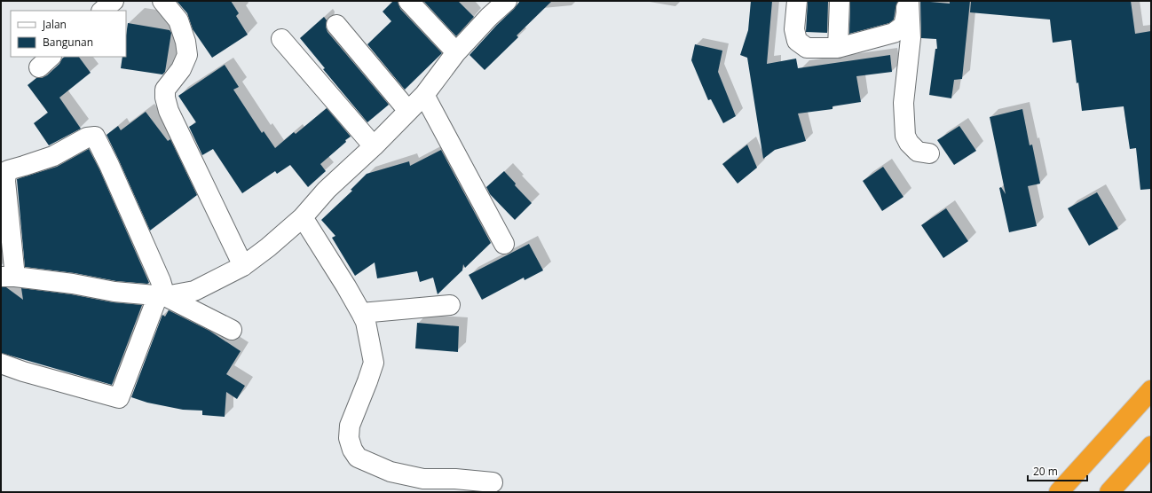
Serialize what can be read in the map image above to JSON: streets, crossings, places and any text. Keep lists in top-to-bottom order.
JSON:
{
  "legend": ["Jalan", "Bangunan"],
  "scale_bar": "20 m"
}
